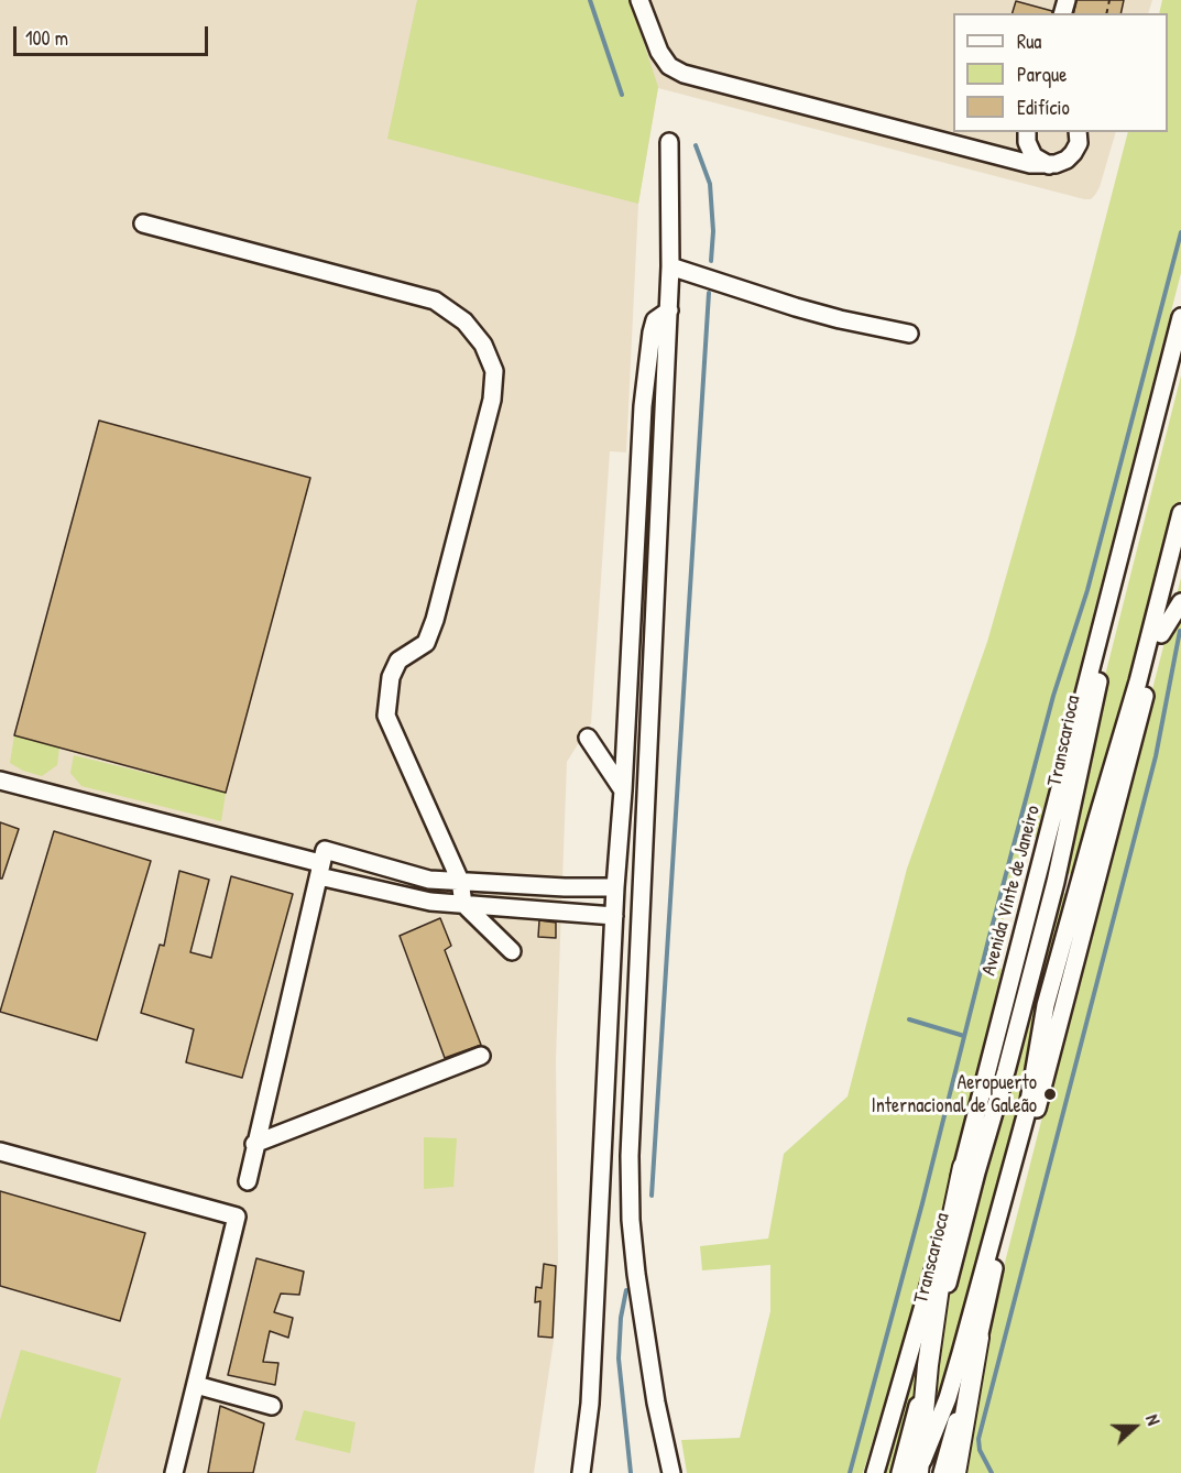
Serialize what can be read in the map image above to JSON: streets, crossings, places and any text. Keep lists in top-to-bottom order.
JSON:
{
  "streets": {
    "street": ["Transcarioca", "Avenida Vinte de Janeiro"]
  },
  "places": ["Aeropuerto Internacional de Galeão"],
  "legend": ["Rua", "Parque", "Edifício"],
  "scale_bar": "100 m",
  "north": "right"
}
